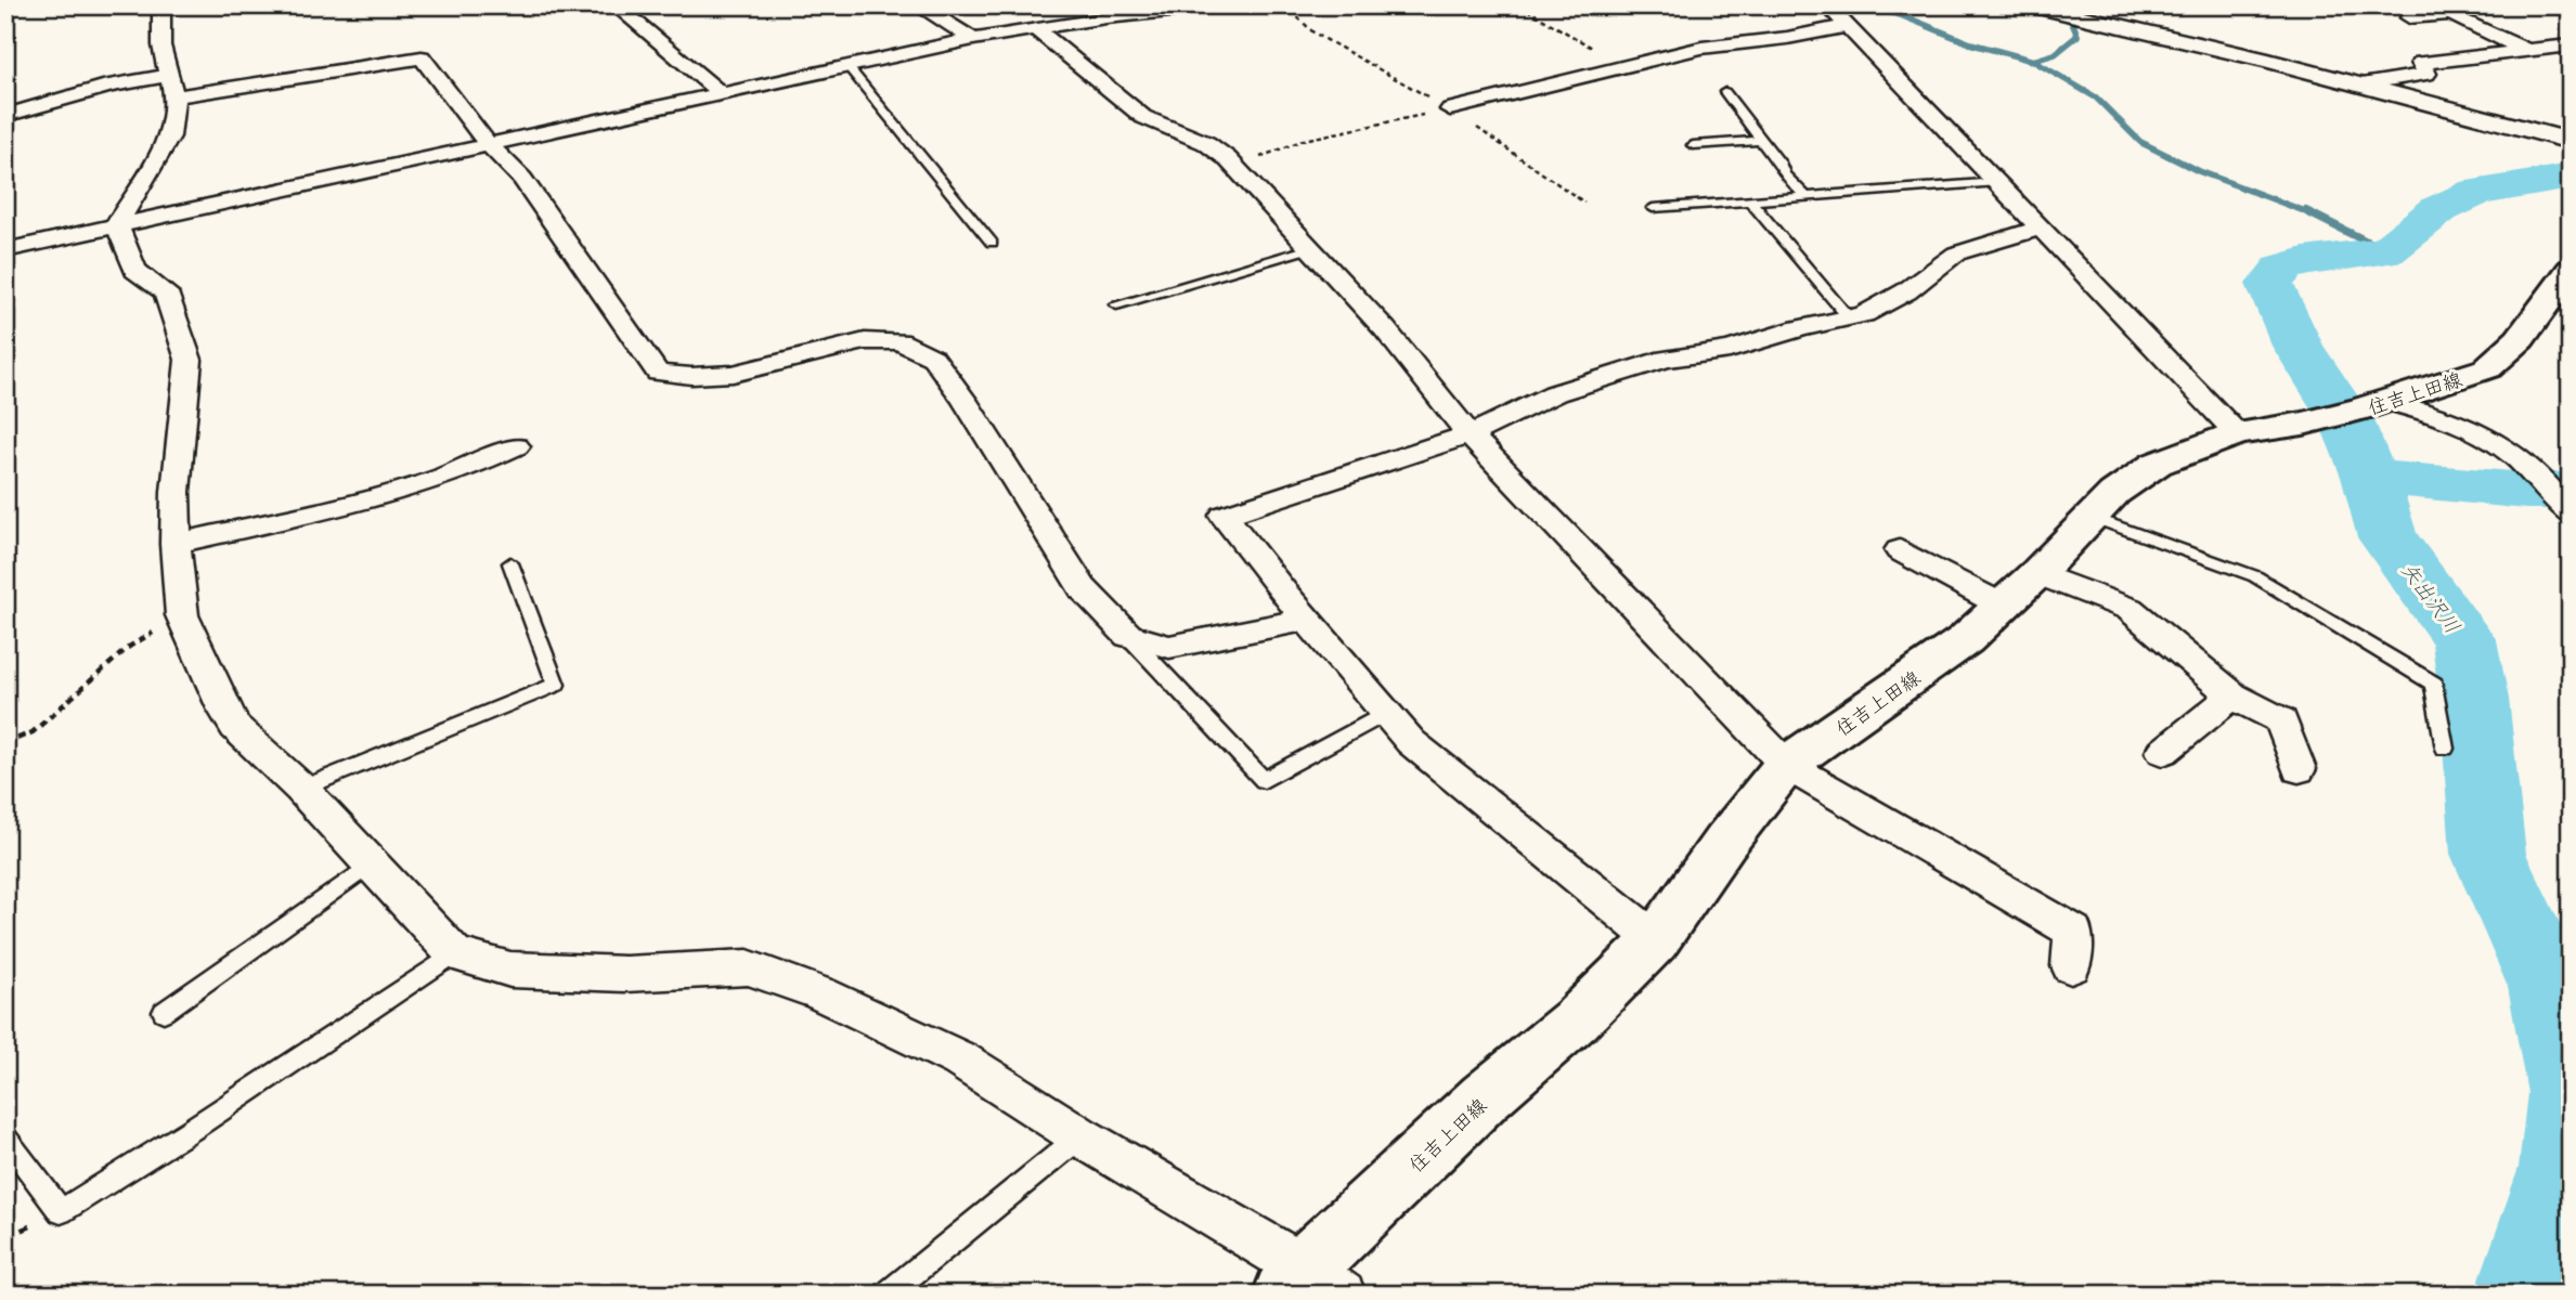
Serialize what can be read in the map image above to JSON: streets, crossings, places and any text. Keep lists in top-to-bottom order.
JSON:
{
  "streets": {
    "main road": ["住吉上田線"]
  },
  "water": ["矢出沢川"]
}
